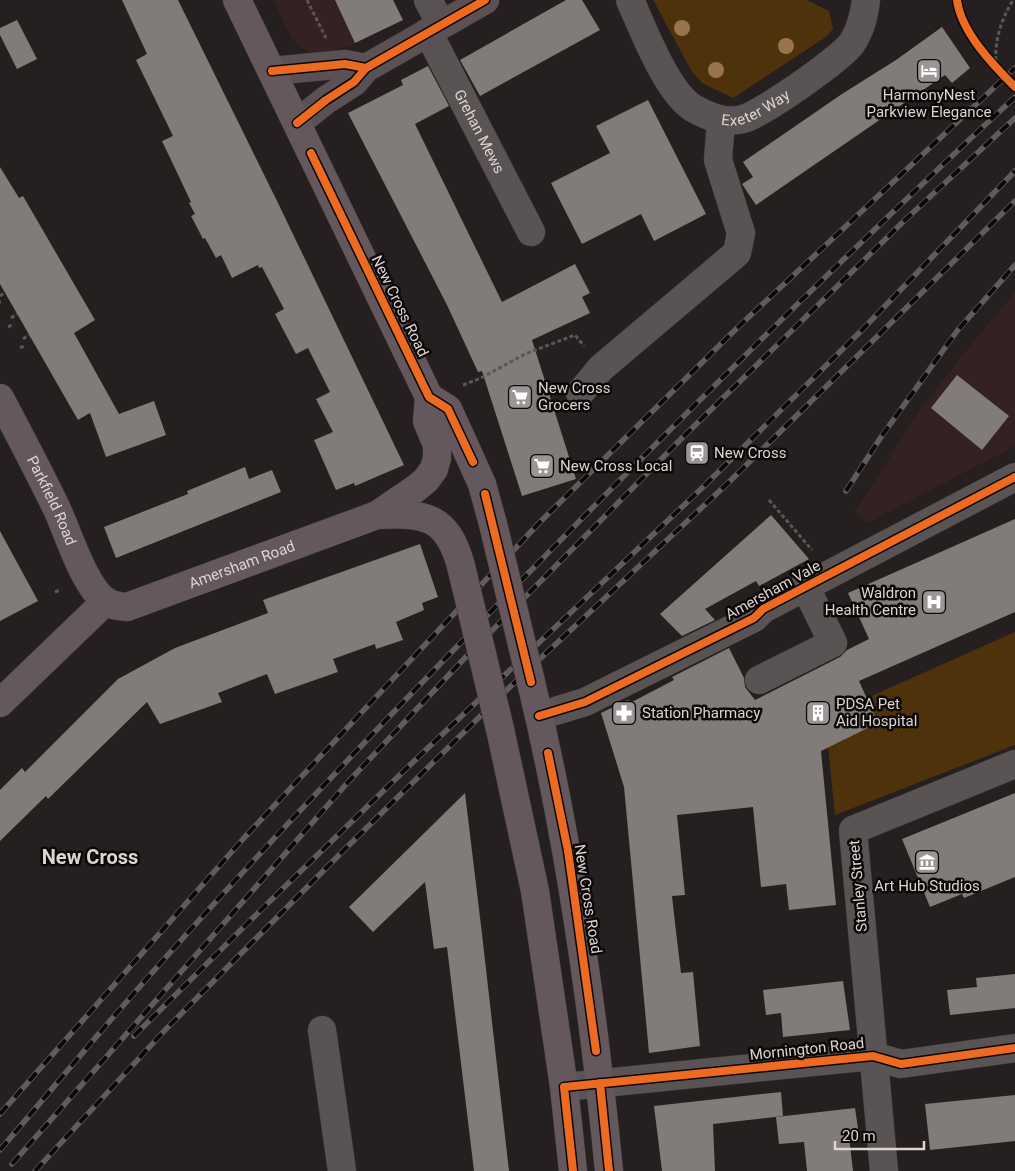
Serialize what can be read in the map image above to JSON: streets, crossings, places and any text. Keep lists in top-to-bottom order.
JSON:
{
  "streets": {
    "highway": ["New Cross Road", "Parkfield Road", "Amersham Road"],
    "street": [
      "Exeter Way",
      "Grehan Mews",
      "Amersham Vale",
      "Stanley Street",
      "Mornington Road"
    ]
  },
  "crossings": [
    ["New Cross Road", "Amersham Road"],
    ["New Cross Road", "Amersham Vale"],
    ["New Cross Road", "Mornington Road"],
    ["Parkfield Road", "Amersham Road"],
    ["Stanley Street", "Mornington Road"]
  ],
  "districts": ["New Cross"],
  "places": {
    "hotel": ["HarmonyNest Parkview Elegance"],
    "supermarket": ["New Cross Grocers", "New Cross Local"],
    "station": ["New Cross"],
    "hospital": ["Waldron Health Centre"],
    "pharmacy": ["Station Pharmacy"],
    "building": ["PDSA Pet Aid Hospital"],
    "museum": ["Art Hub Studios"]
  },
  "scale_bar": "20 m"
}
